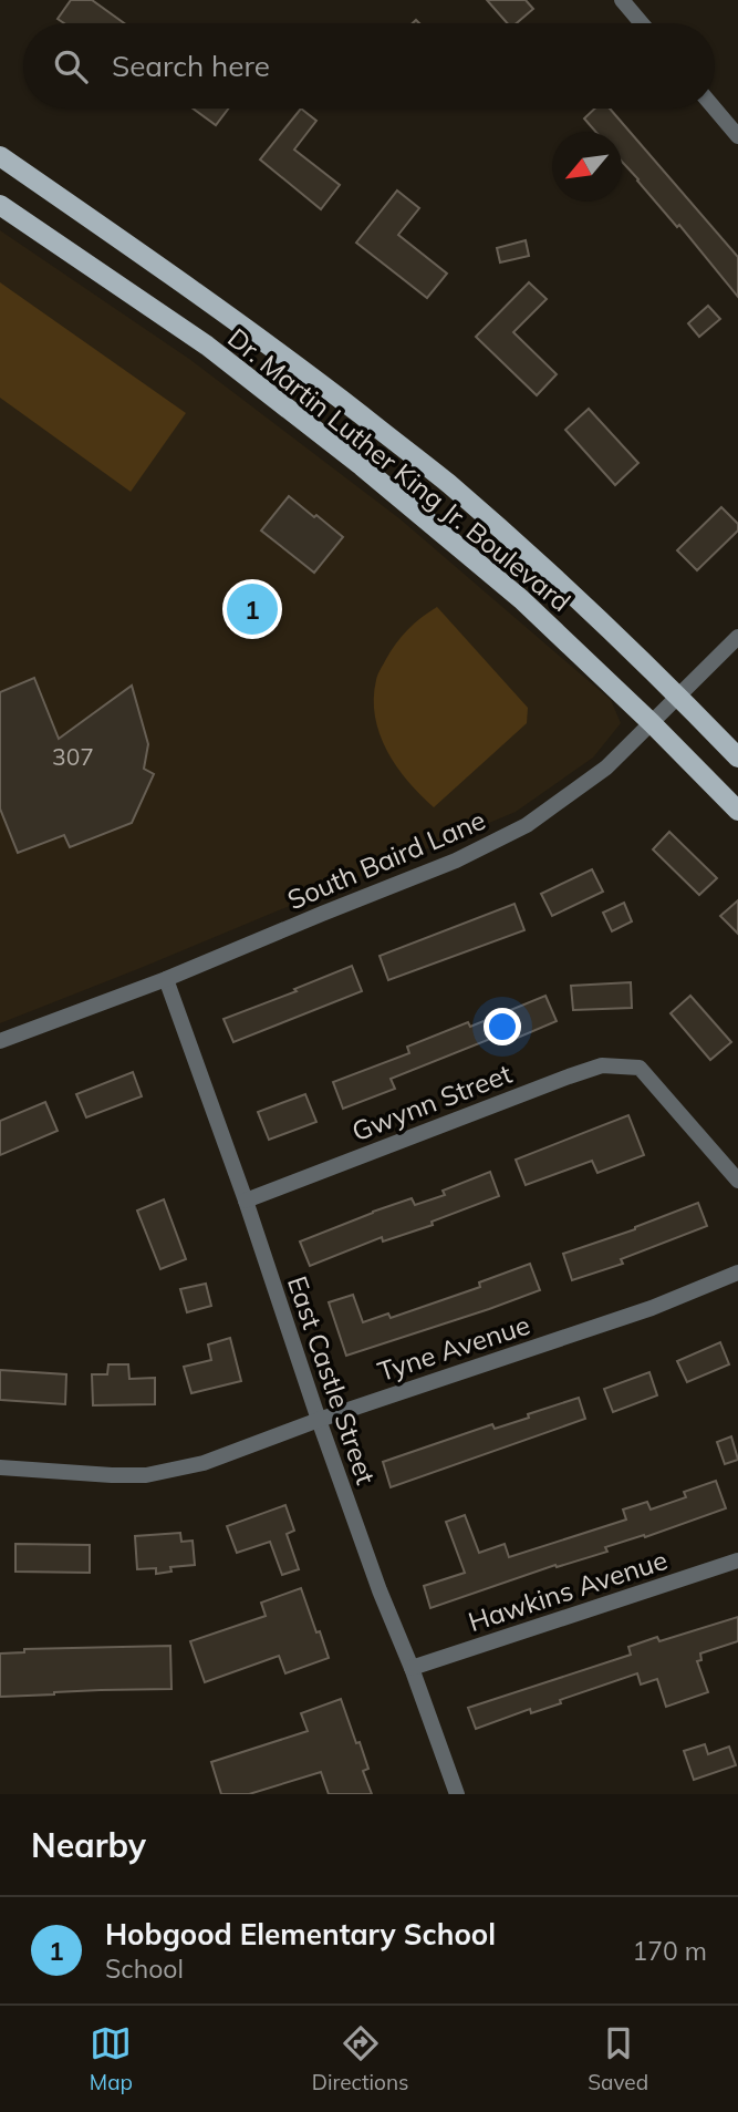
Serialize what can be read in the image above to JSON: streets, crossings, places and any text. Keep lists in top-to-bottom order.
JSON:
{
  "streets": {
    "main road": ["Dr. Martin Luther King Jr. Boulevard"],
    "street": [
      "South Baird Lane",
      "Gwynn Street",
      "Tyne Avenue",
      "East Castle Street",
      "Hawkins Avenue"
    ]
  },
  "crossings": [
    ["Dr. Martin Luther King Jr. Boulevard", "South Baird Lane"],
    ["South Baird Lane", "East Castle Street"],
    ["Gwynn Street", "East Castle Street"],
    ["Tyne Avenue", "East Castle Street"],
    ["East Castle Street", "Hawkins Avenue"]
  ],
  "house_numbers": ["307"],
  "north": "bottom left",
  "page": {
    "search": "Search here",
    "pins": "1",
    "heading": "Nearby",
    "list": [
      {
        "mark": "1",
        "name": "Hobgood Elementary School",
        "note": "School",
        "value": "170 m"
      }
    ],
    "nav": ["Map", "Directions", "Saved"]
  }
}
